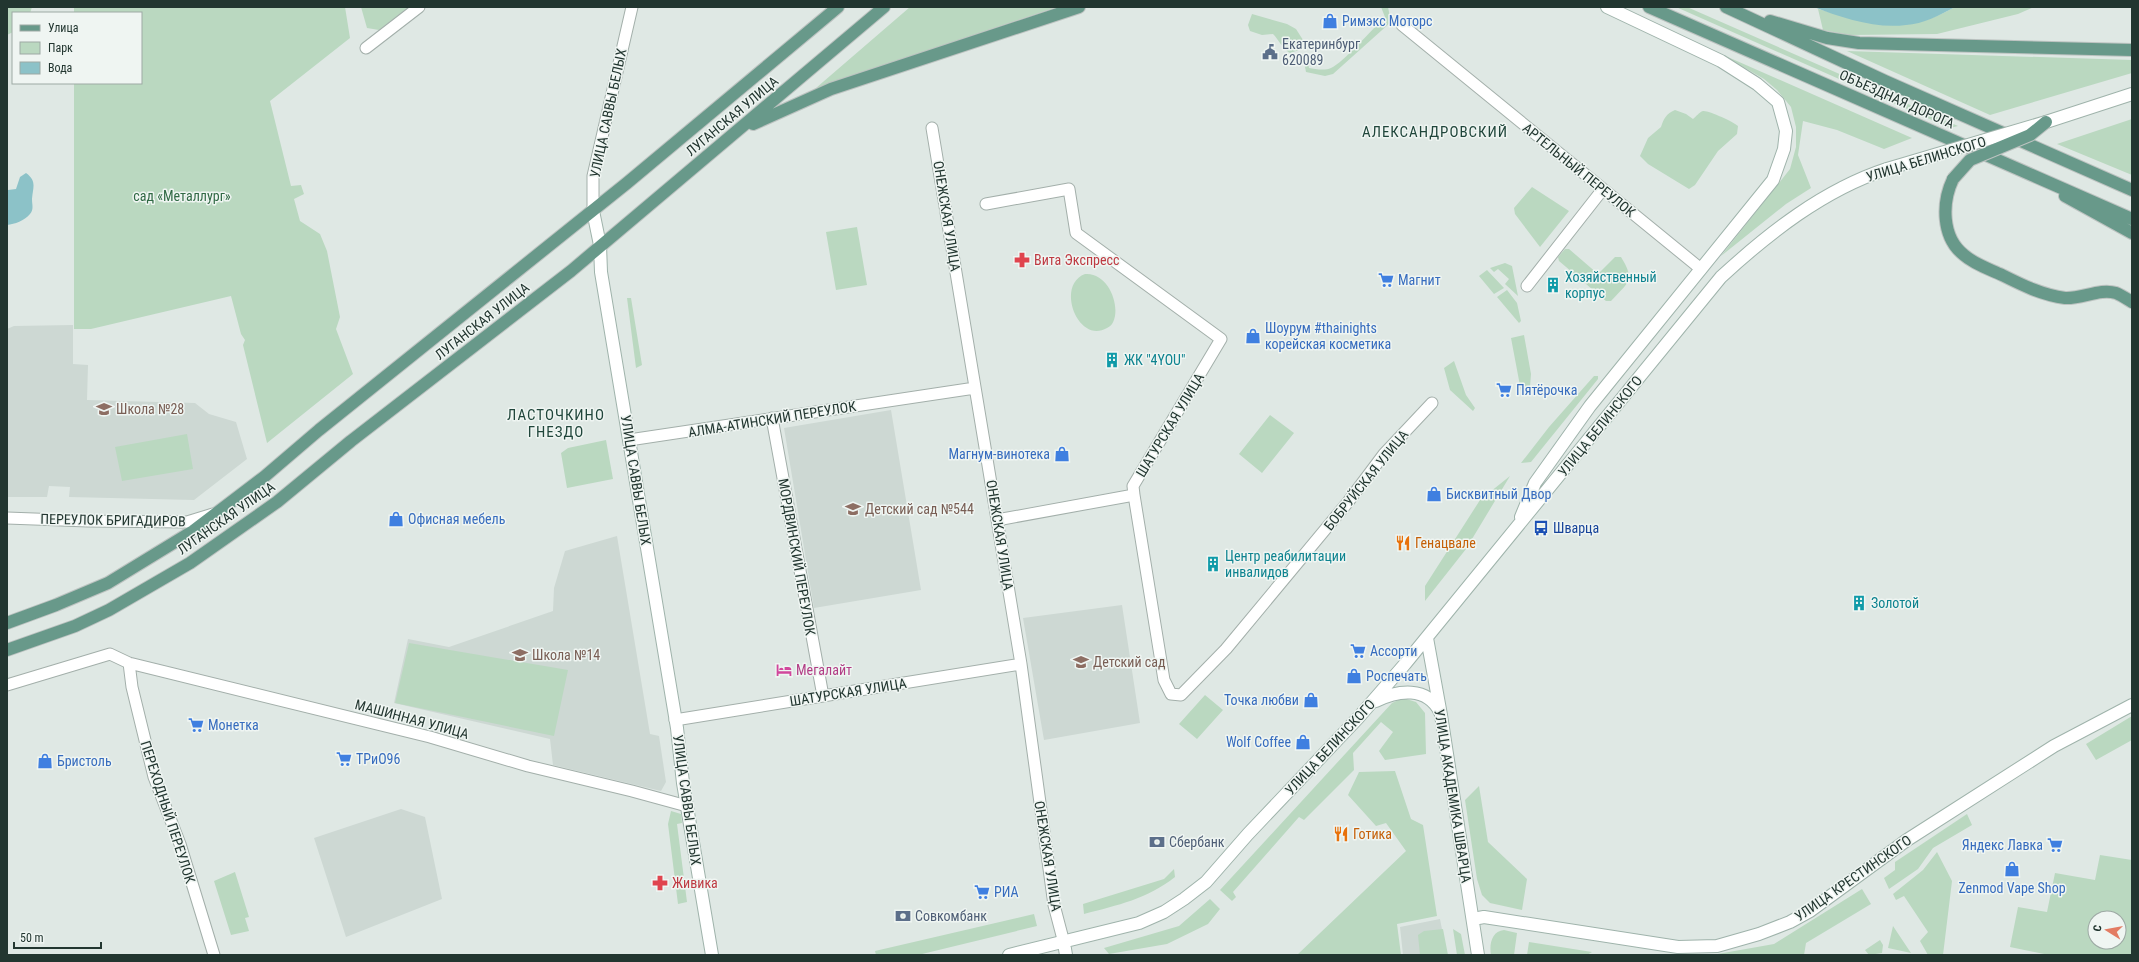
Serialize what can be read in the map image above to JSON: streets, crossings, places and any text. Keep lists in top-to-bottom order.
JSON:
{
  "streets": {
    "main road": [
      "ОБЪЕЗДНАЯ ДОРОГА",
      "УЛИЦА САВВЫ БЕЛЫХ",
      "ЛУГАНСКАЯ УЛИЦА",
      "УЛИЦА БЕЛИНСКОГО",
      "УЛИЦА АКАДЕМИКА ШВАРЦА",
      "УЛИЦА КРЕСТИНСКОГО"
    ],
    "street": [
      "АРТЕЛЬНЫЙ ПЕРЕУЛОК",
      "ОНЕЖСКАЯ УЛИЦА",
      "АЛМА-АТИНСКИЙ ПЕРЕУЛОК",
      "ШАТУРСКАЯ УЛИЦА",
      "БОБРУЙСКАЯ УЛИЦА",
      "ПЕРЕУЛОК БРИГАДИРОВ",
      "МОРДВИНСКИЙ ПЕРЕУЛОК",
      "МАШИННАЯ УЛИЦА",
      "ПЕРЕХОДНЫЙ ПЕРЕУЛОК"
    ]
  },
  "crossings": [
    ["УЛИЦА САВВЫ БЕЛЫХ", "ЛУГАНСКАЯ УЛИЦА"],
    ["УЛИЦА САВВЫ БЕЛЫХ", "АЛМА-АТИНСКИЙ ПЕРЕУЛОК"],
    ["УЛИЦА САВВЫ БЕЛЫХ", "ШАТУРСКАЯ УЛИЦА"],
    ["УЛИЦА САВВЫ БЕЛЫХ", "МАШИННАЯ УЛИЦА"],
    ["ЛУГАНСКАЯ УЛИЦА", "ПЕРЕУЛОК БРИГАДИРОВ"],
    ["УЛИЦА БЕЛИНСКОГО", "ОНЕЖСКАЯ УЛИЦА"],
    ["УЛИЦА БЕЛИНСКОГО", "УЛИЦА АКАДЕМИКА ШВАРЦА"],
    ["ОНЕЖСКАЯ УЛИЦА", "АЛМА-АТИНСКИЙ ПЕРЕУЛОК"],
    ["ОНЕЖСКАЯ УЛИЦА", "ШАТУРСКАЯ УЛИЦА"],
    ["АЛМА-АТИНСКИЙ ПЕРЕУЛОК", "МОРДВИНСКИЙ ПЕРЕУЛОК"],
    ["ШАТУРСКАЯ УЛИЦА", "БОБРУЙСКАЯ УЛИЦА"],
    ["ШАТУРСКАЯ УЛИЦА", "МОРДВИНСКИЙ ПЕРЕУЛОК"],
    ["МАШИННАЯ УЛИЦА", "ПЕРЕХОДНЫЙ ПЕРЕУЛОК"],
    ["УЛИЦА АКАДЕМИКА ШВАРЦА", "УЛИЦА КРЕСТИНСКОГО"]
  ],
  "districts": ["АЛЕКСАНДРОВСКИЙ", "ЛАСТОЧКИНО ГНЕЗДО"],
  "parks": ["сад «Металлург»"],
  "places": {
    "shop": [
      "Римэкс Моторс",
      "Шоурум #thainights корейская косметика",
      "Магнум-винотека",
      "Бисквитный Двор",
      "Офисная мебель",
      "Роспечать",
      "Точка любви",
      "Wolf Coffee",
      "Бристоль",
      "Zenmod Vape Shop"
    ],
    "public building": ["Екатеринбург 620089"],
    "pharmacy": ["Вита Экспресс", "Живика"],
    "supermarket": [
      "Магнит",
      "Пятёрочка",
      "Ассорти",
      "Монетка",
      "ТРиО96",
      "Яндекс Лавка",
      "РИА"
    ],
    "building": [
      "Хозяйственный корпус",
      "ЖК \"4YOU\"",
      "Центр реабилитации инвалидов",
      "Золотой"
    ],
    "school or university": [
      "Школа №28",
      "Детский сад №544",
      "Школа №14",
      "Детский сад"
    ],
    "bus stop": ["Шварца"],
    "restaurant": ["Генацвале", "Готика"],
    "hotel": ["Мегалайт"],
    "bank": ["Сбербанк", "Совкомбанк"]
  },
  "legend": ["Улица", "Парк", "Вода"],
  "scale_bar": "50 m",
  "north": "left"
}
